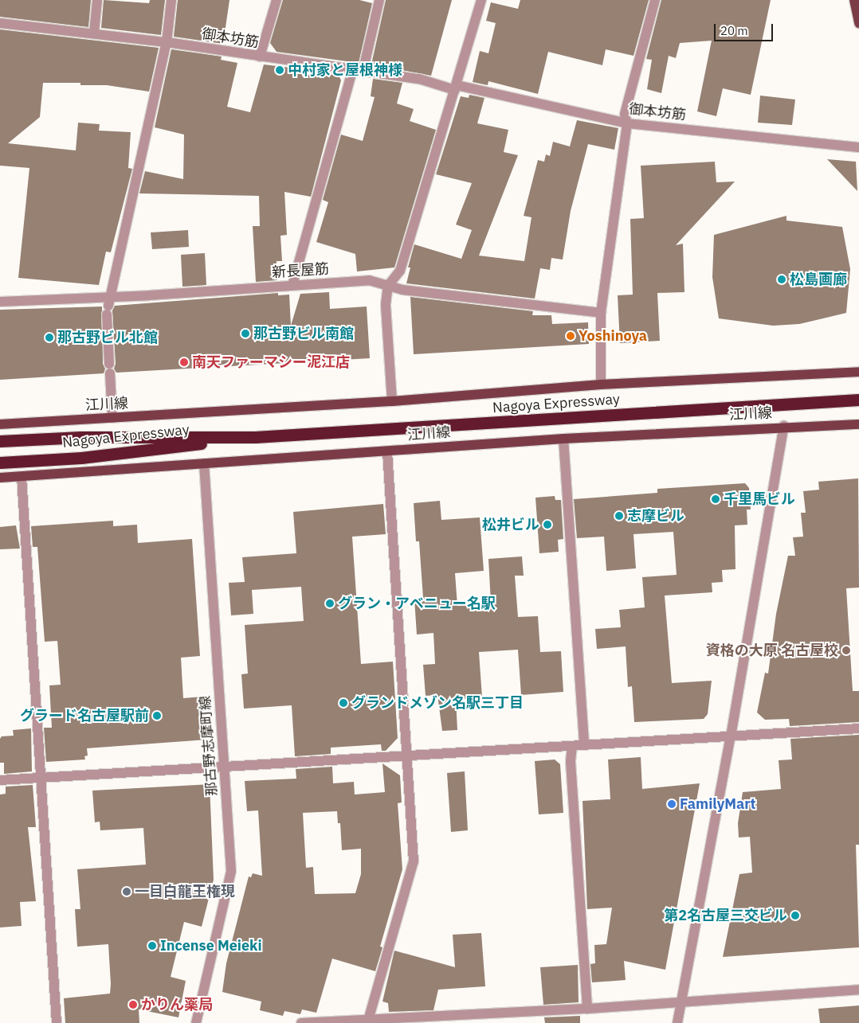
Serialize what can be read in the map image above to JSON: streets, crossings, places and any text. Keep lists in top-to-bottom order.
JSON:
{
  "streets": {
    "highway": ["Nagoya Expressway"],
    "main road": ["江川線"],
    "street": ["御本坊筋", "新長屋筋", "那古野志摩町線"]
  },
  "crossings": [
    ["江川線", "那古野志摩町線"]
  ],
  "places": [
    "中村家と屋根神様",
    "松島画廊",
    "那古野ビル南館",
    "Yoshinoya",
    "那古野ビル北館",
    "南天ファーマシー泥江店",
    "千里馬ビル",
    "志摩ビル",
    "松井ビル",
    "グラン・アベニュー名駅",
    "資格の大原 名古屋校",
    "グランドメゾン名駅三丁目",
    "グラード名古屋駅前",
    "FamilyMart",
    "一目白龍王権現",
    "第2名古屋三交ビル",
    "Incense Meieki",
    "かりん薬局"
  ],
  "scale_bar": "20 m"
}
